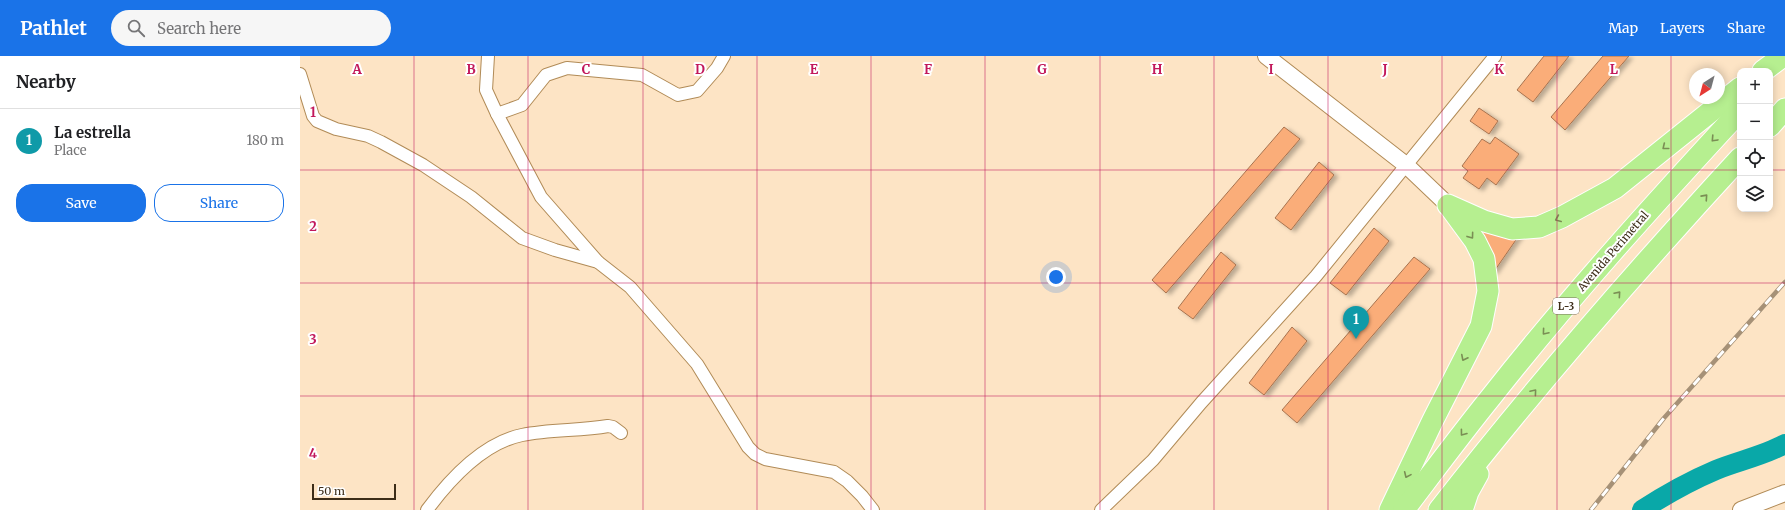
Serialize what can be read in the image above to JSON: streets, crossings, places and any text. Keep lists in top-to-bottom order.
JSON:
{
  "streets": {
    "highway": ["Avenida Perimetral", "L-3"]
  },
  "scale_bar": "50 m",
  "north": "bottom left",
  "page": {
    "header": "Pathlet",
    "search": "Search here",
    "nav": ["Map", "Layers", "Share"],
    "heading": "Nearby",
    "map_buttons": ["+", "−"],
    "list": [
      {
        "mark": "1",
        "name": "La estrella",
        "note": "Place",
        "value": "180 m"
      }
    ],
    "buttons": ["Save", "Share"],
    "pins": "1",
    "scale": "50 m"
  },
  "grid": {
    "columns": [
      "A",
      "B",
      "C",
      "D",
      "E",
      "F",
      "G",
      "H",
      "I",
      "J",
      "K",
      "L"
    ],
    "rows": [
      "1",
      "2",
      "3",
      "4"
    ]
  }
}
